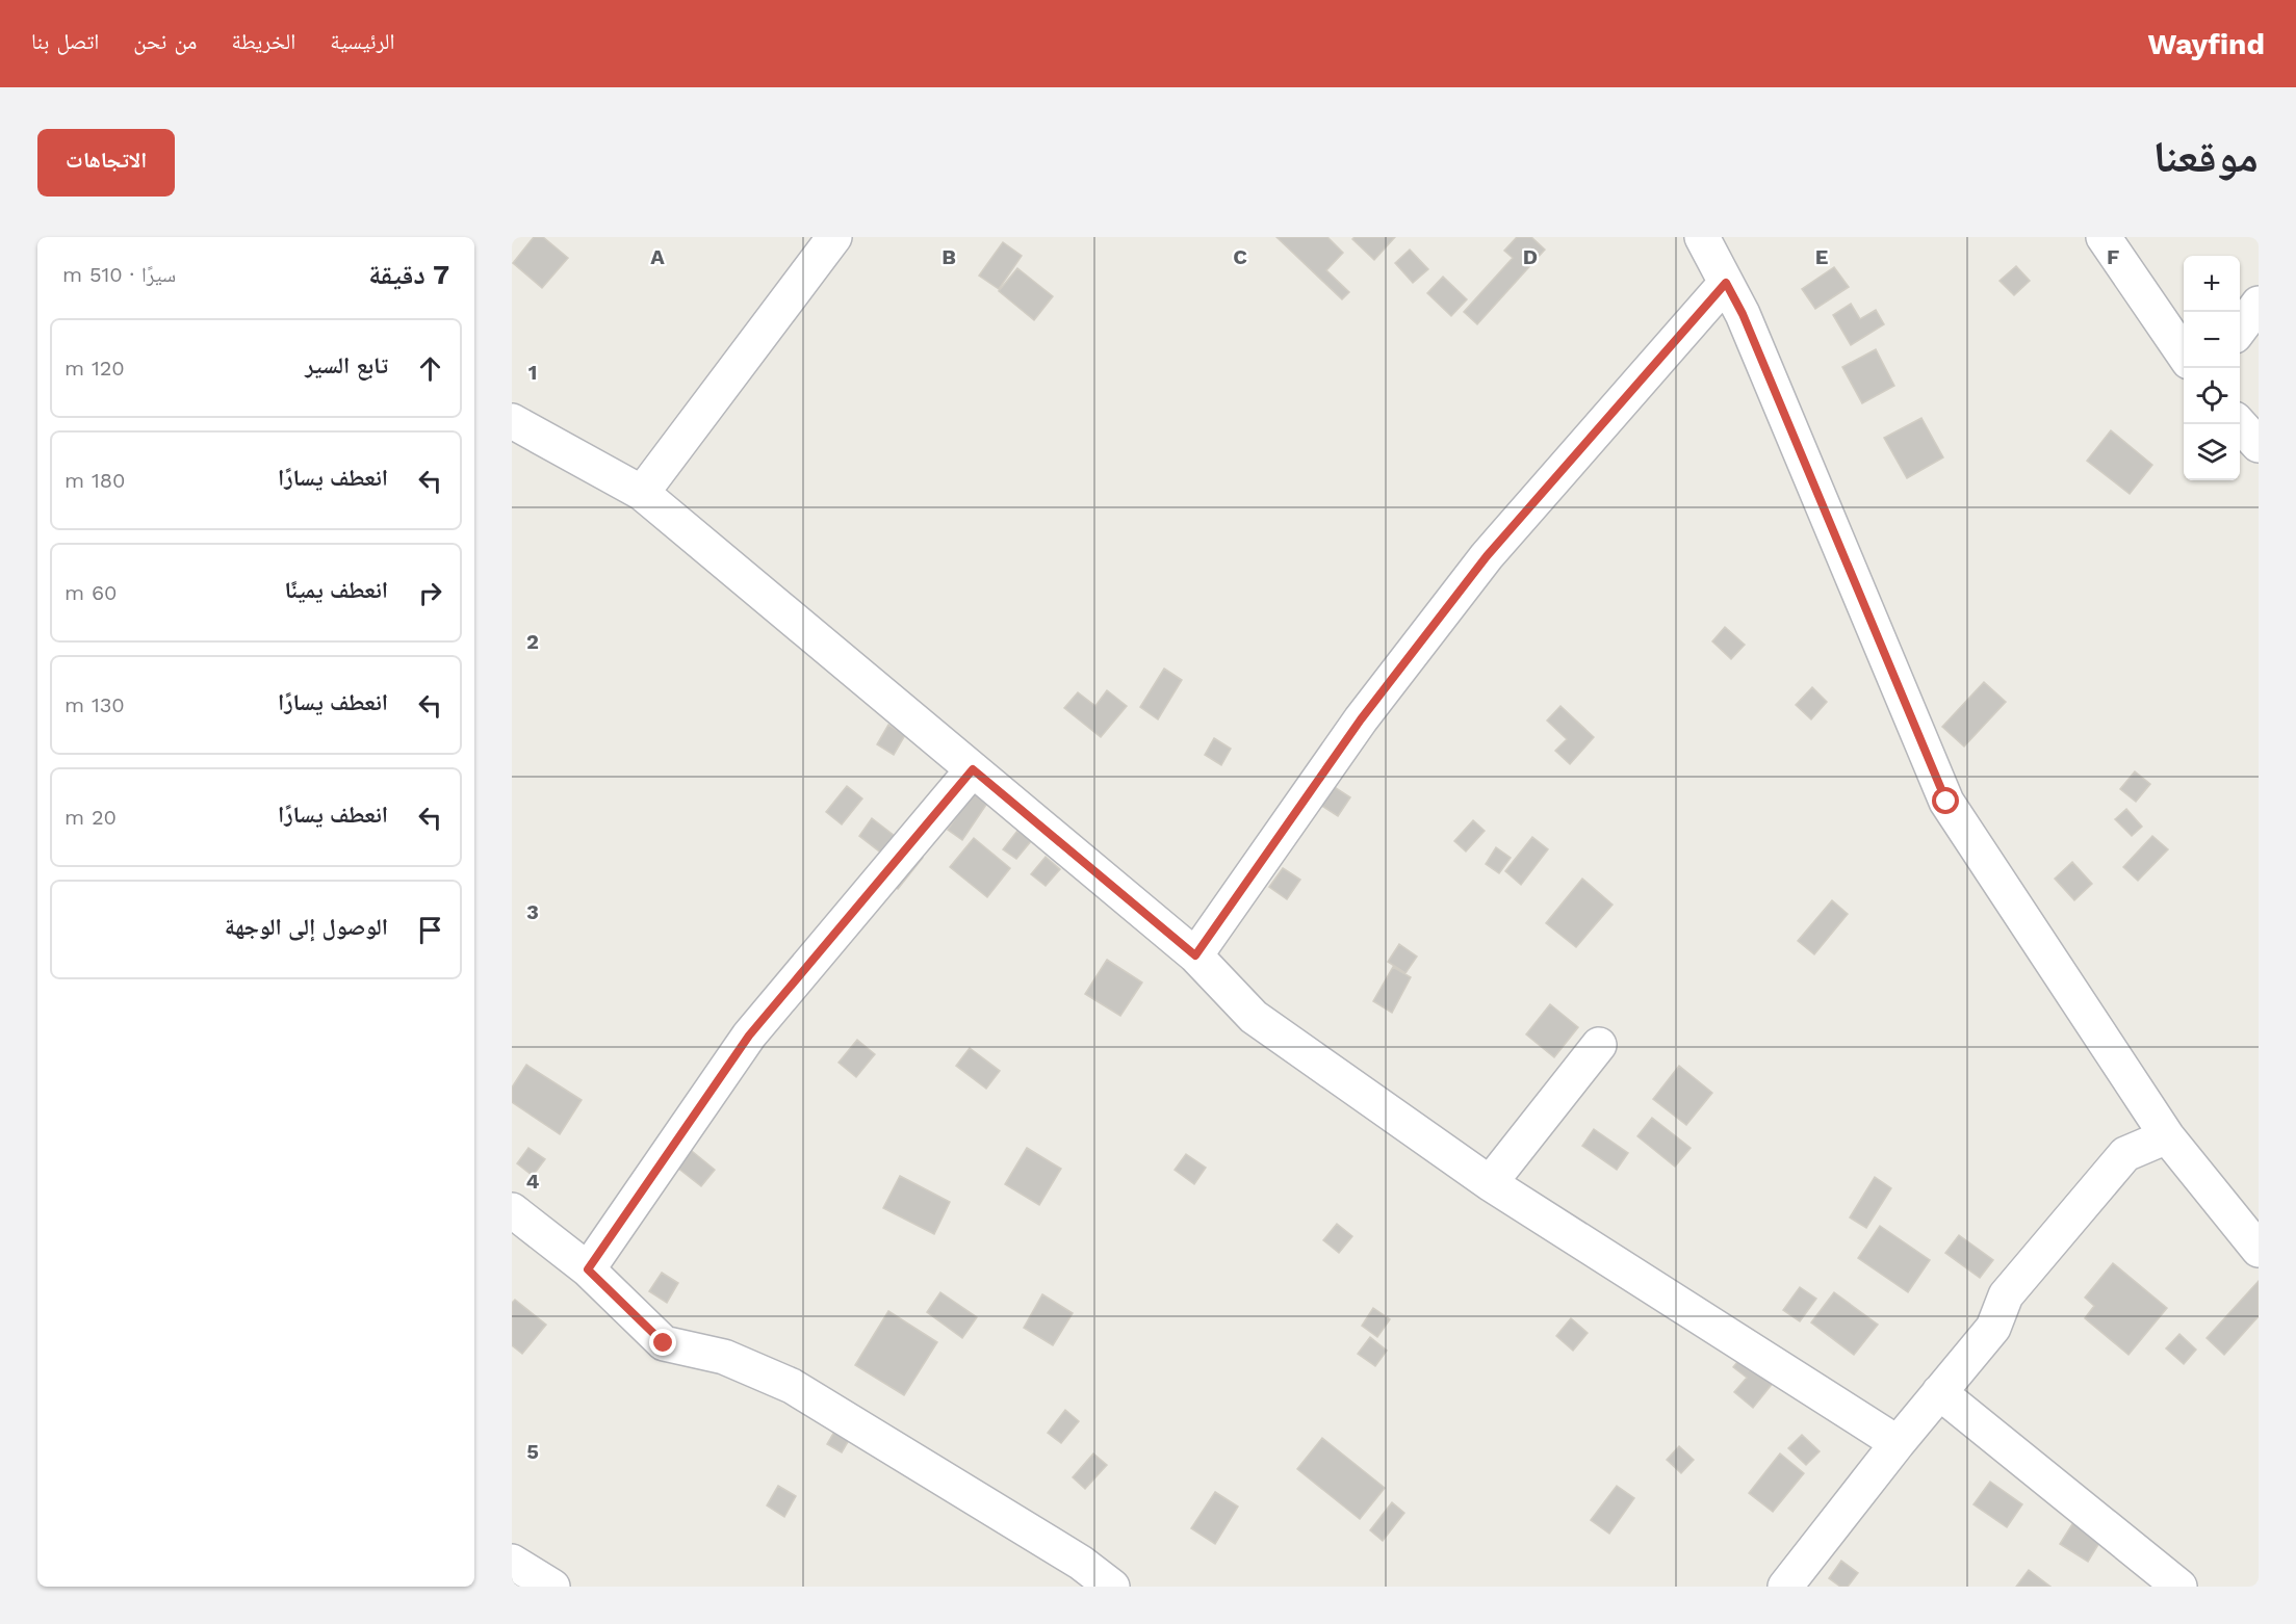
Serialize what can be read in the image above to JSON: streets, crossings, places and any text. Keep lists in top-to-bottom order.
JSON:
{
  "page": {
    "header": "Wayfind",
    "nav": [
      "الرئيسية",
      "الخريطة",
      "من نحن",
      "اتصل بنا"
    ],
    "title": "موقعنا",
    "buttons": "الاتجاهات",
    "heading": ["7 دقيقة", "سيرًا · 510 m"],
    "map_buttons": ["+", "−"],
    "list": [
      ["تابع السير", "120 m"],
      ["انعطف يسارًا", "180 m"],
      ["انعطف يمينًا", "60 m"],
      ["انعطف يسارًا", "130 m"],
      ["انعطف يسارًا", "20 m"],
      "الوصول إلى الوجهة"
    ]
  },
  "grid": {
    "columns": [
      "A",
      "B",
      "C",
      "D",
      "E",
      "F"
    ],
    "rows": [
      "1",
      "2",
      "3",
      "4",
      "5"
    ]
  }
}
